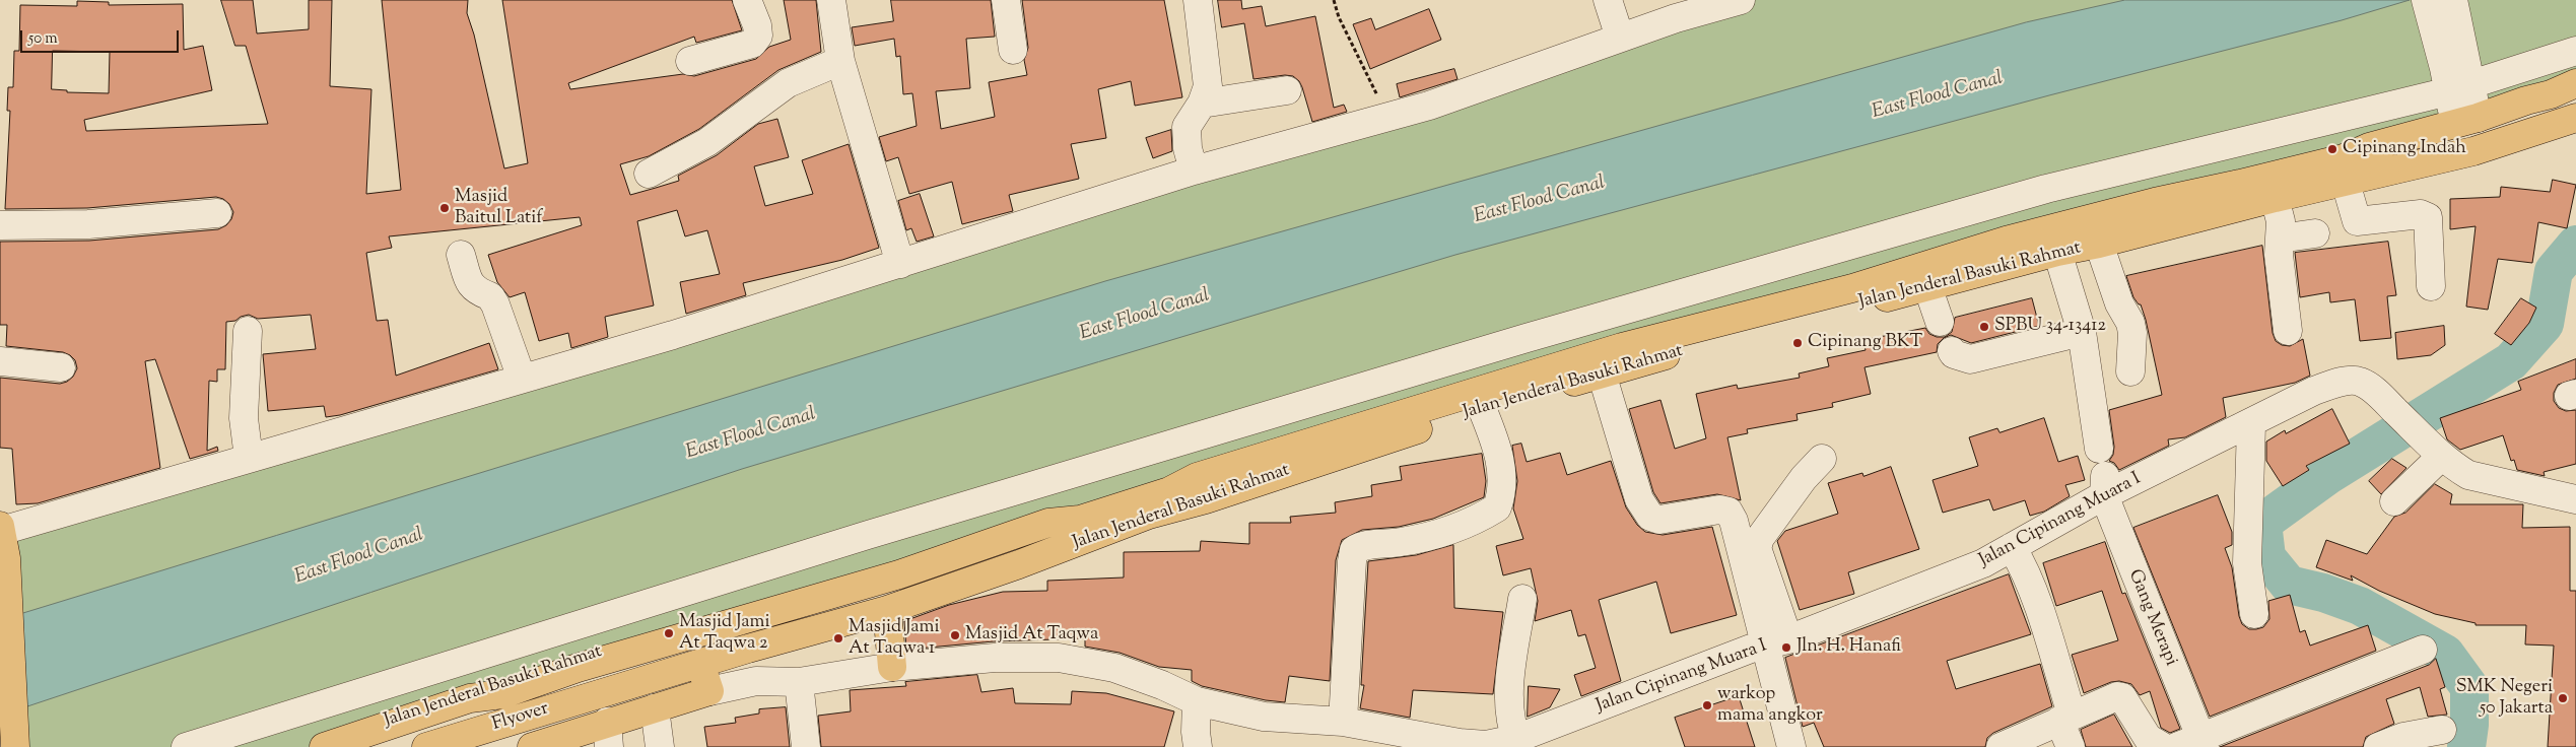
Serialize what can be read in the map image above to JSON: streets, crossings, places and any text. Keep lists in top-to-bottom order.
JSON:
{
  "streets": {
    "main road": ["Jalan Jenderal Basuki Rahmat", "Flyover"],
    "street": ["Jalan Cipinang Muara I", "Gang Merapi"]
  },
  "crossings": [
    ["Jalan Jenderal Basuki Rahmat", "Gang Merapi"],
    ["Jalan Jenderal Basuki Rahmat", "Flyover"],
    ["Jalan Cipinang Muara I", "Gang Merapi"]
  ],
  "water": ["East Flood Canal"],
  "places": [
    "Cipinang Indah",
    "Masjid Baitul Latif",
    "SPBU 34-13412",
    "Cipinang BKT",
    "Masjid Jami At Taqwa 2",
    "Masjid At Taqwa",
    "Masjid Jami At Taqwa 1",
    "Jln. H. Hanafi",
    "SMK Negeri 50 Jakarta",
    "warkop mama angkor"
  ],
  "scale_bar": "50 m"
}
